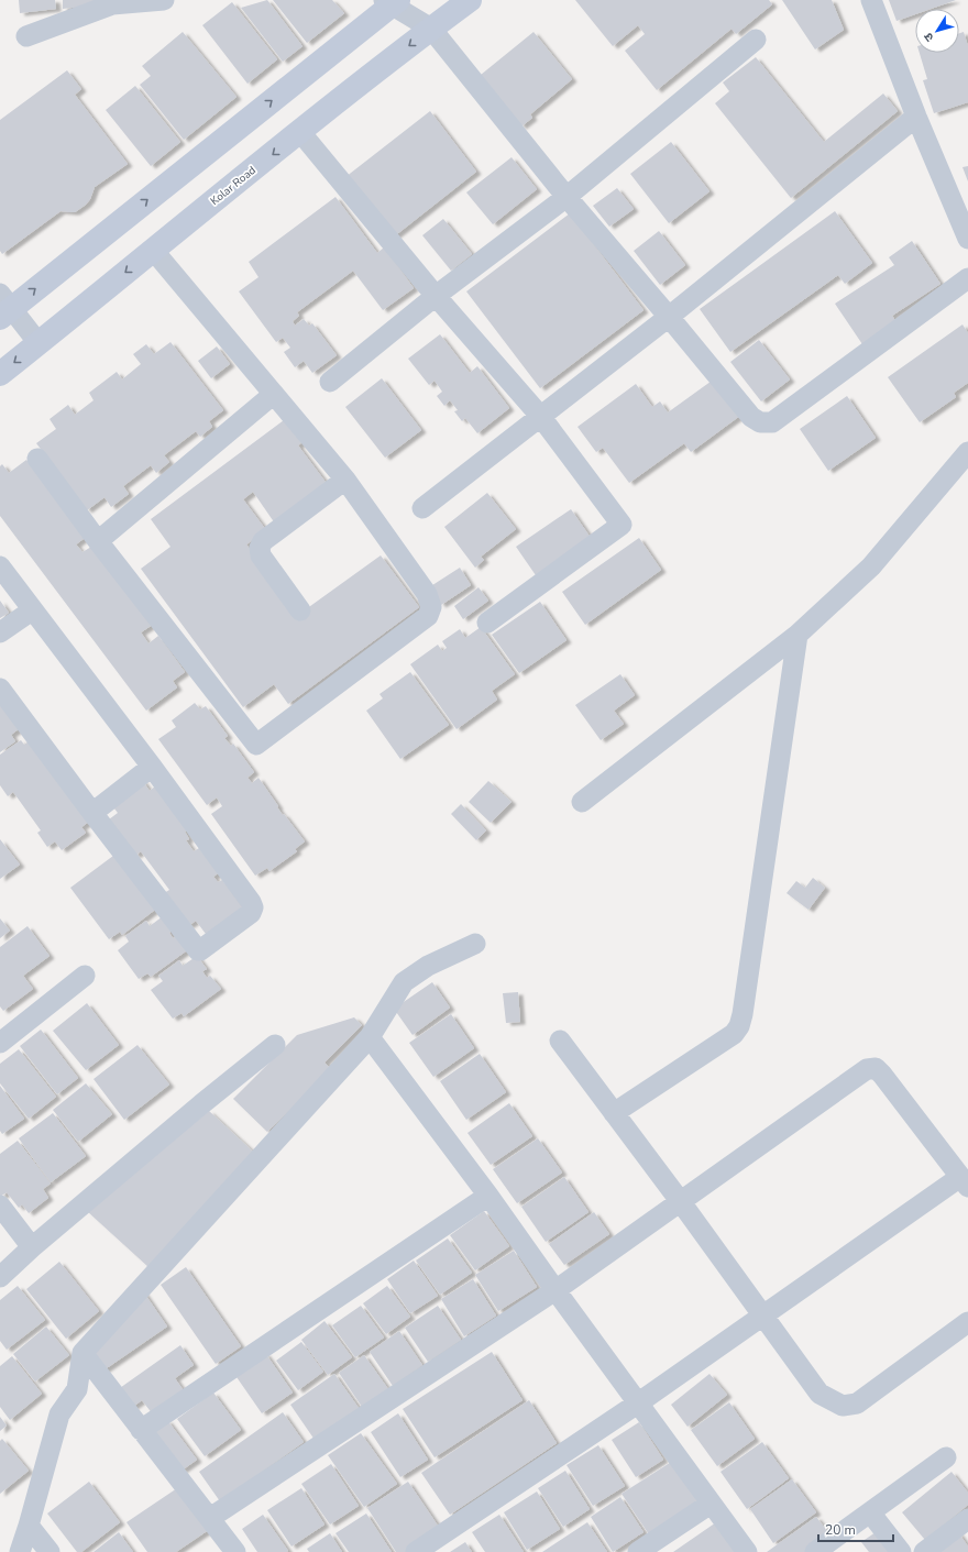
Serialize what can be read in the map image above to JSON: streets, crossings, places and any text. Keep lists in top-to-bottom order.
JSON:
{
  "streets": {
    "main road": ["Kolar Road"]
  },
  "scale_bar": "20 m",
  "north": "bottom left"
}
